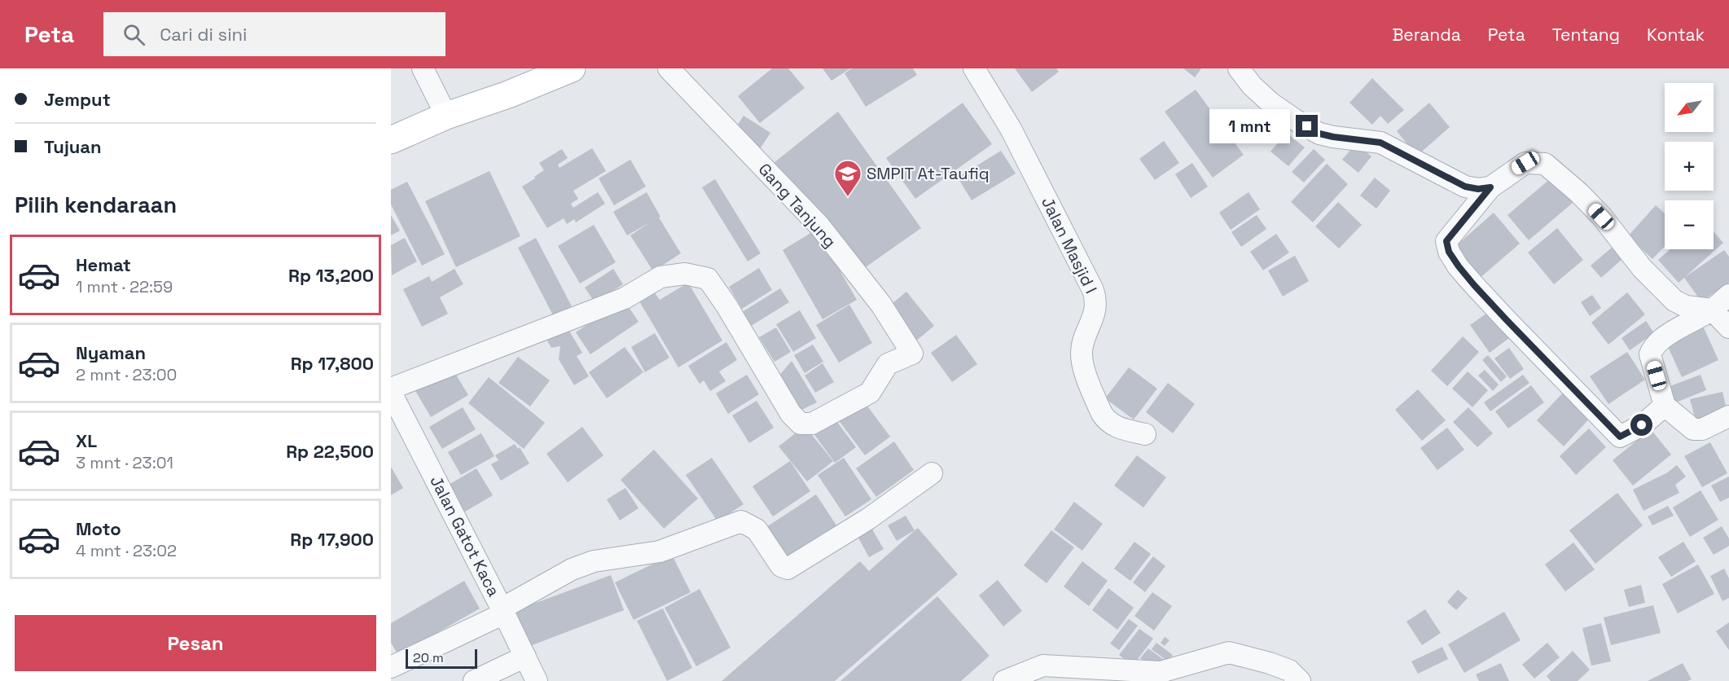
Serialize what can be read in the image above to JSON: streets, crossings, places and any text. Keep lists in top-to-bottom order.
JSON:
{
  "streets": {
    "street": ["Gang Tanjung", "Jalan Masjid I", "Jalan Gatot Kaca"]
  },
  "crossings": [
    ["Gang Tanjung", "Jalan Gatot Kaca"]
  ],
  "places": {
    "school or university": ["SMPIT At-Taufiq"]
  },
  "scale_bar": "20 m",
  "north": "bottom left",
  "page": {
    "header": "Peta",
    "search": "Cari di sini",
    "nav": [
      "Beranda",
      "Peta",
      "Tentang",
      "Kontak"
    ],
    "banner": ["Jemput", "Tujuan"],
    "map_buttons": ["+", "−"],
    "bubble": "1 mnt",
    "heading": "Pilih kendaraan",
    "list": [
      {
        "name": "Hemat",
        "note": "1 mnt · 22:59",
        "value": "Rp 13,200"
      },
      {
        "name": "Nyaman",
        "note": "2 mnt · 23:00",
        "value": "Rp 17,800"
      },
      {
        "name": "XL",
        "note": "3 mnt · 23:01",
        "value": "Rp 22,500"
      },
      {
        "name": "Moto",
        "note": "4 mnt · 23:02",
        "value": "Rp 17,900"
      }
    ],
    "buttons": "Pesan",
    "scale": "20 m"
  }
}
